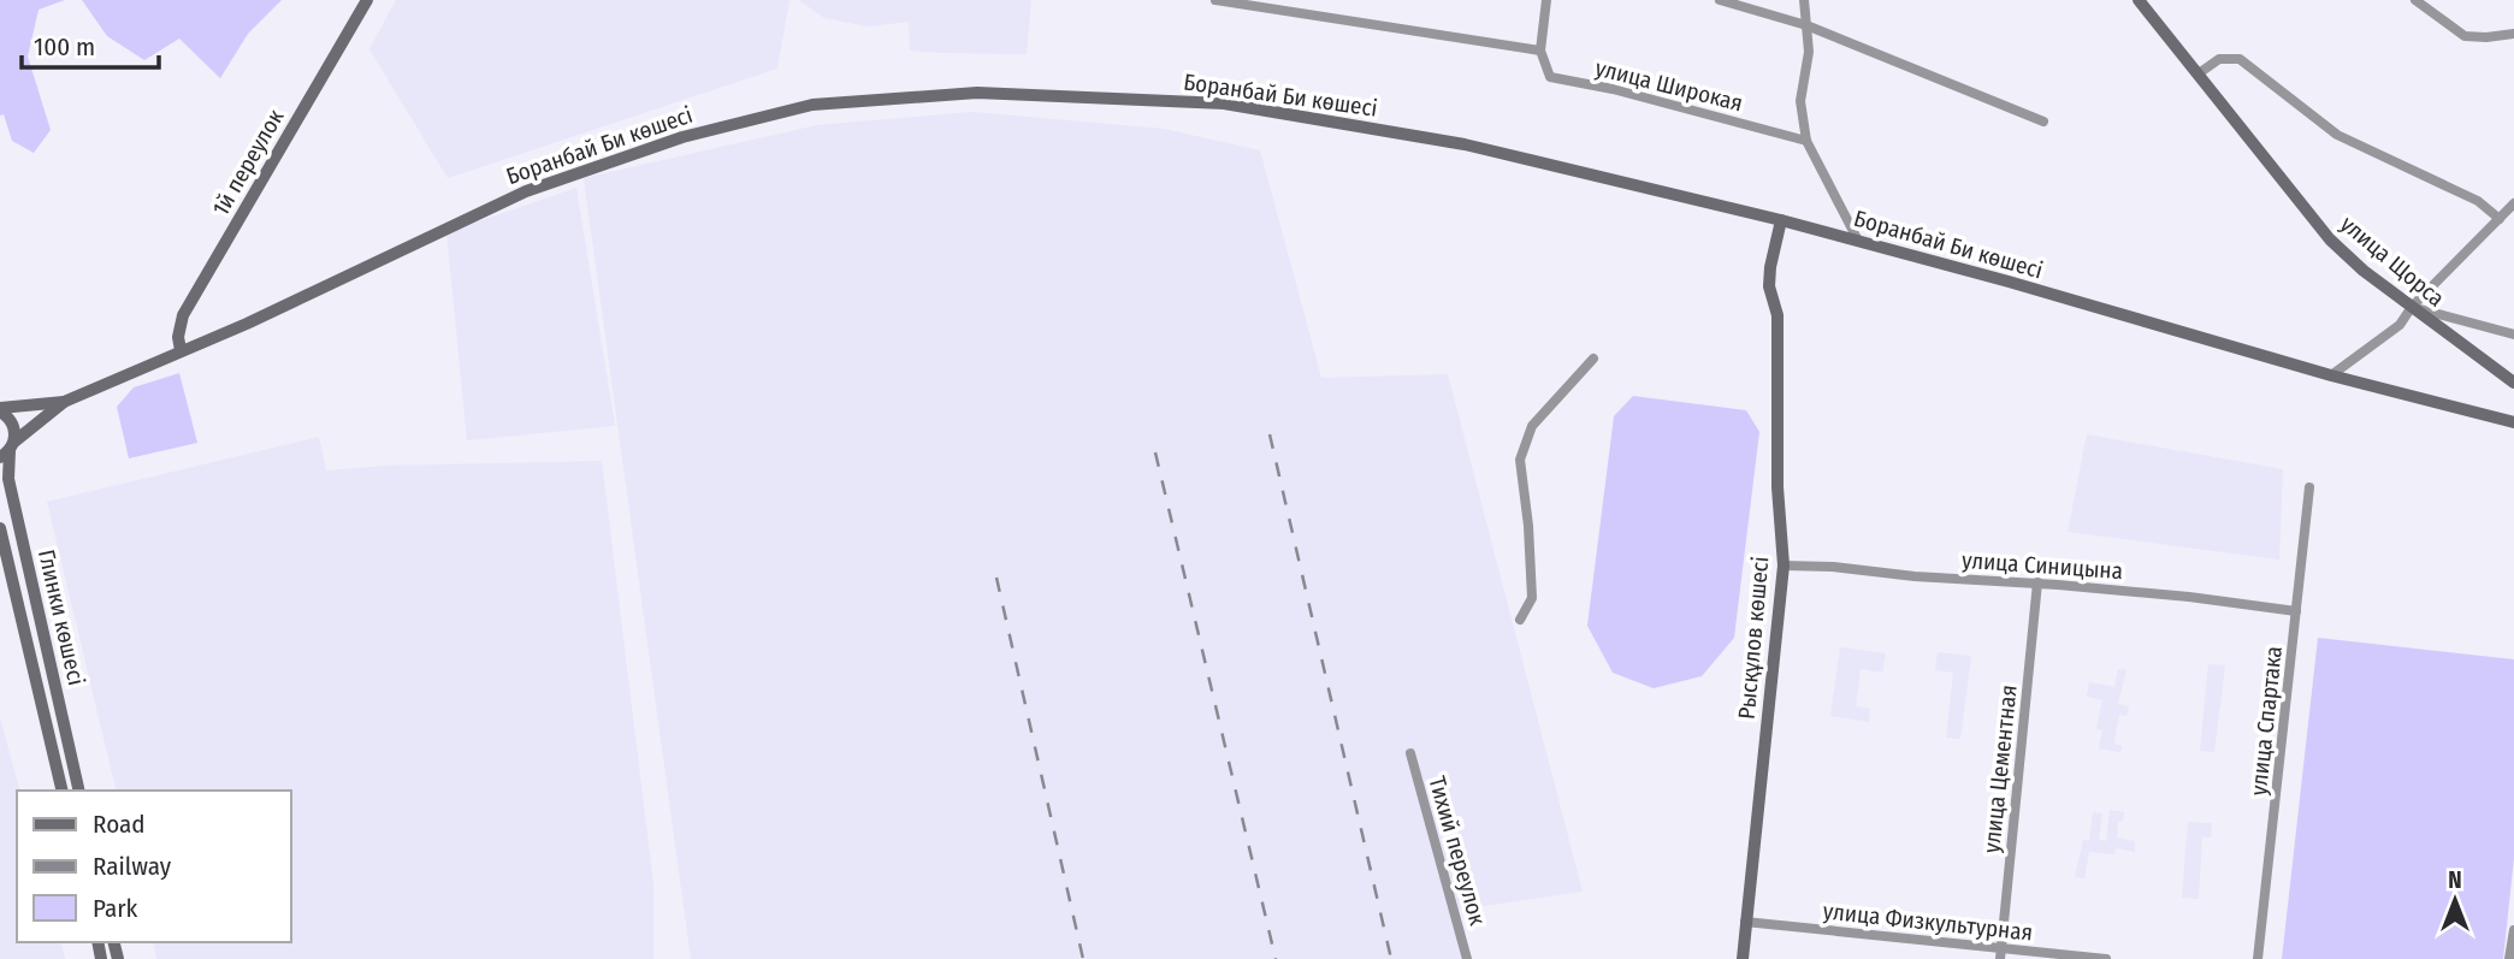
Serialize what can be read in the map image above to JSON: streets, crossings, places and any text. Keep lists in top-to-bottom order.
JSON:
{
  "streets": {
    "main road": [
      "Боранбай Би көшесі",
      "1й переулок",
      "улица Щорса",
      "Глинки көшесі",
      "Рысқұлов көшесі"
    ],
    "street": [
      "улица Широкая",
      "улица Синицына",
      "улица Спартака",
      "улица Цементная",
      "Тихий переулок",
      "улица Физкультурная"
    ]
  },
  "crossings": [
    ["Боранбай Би көшесі", "1й переулок"],
    ["Боранбай Би көшесі", "Рысқұлов көшесі"],
    ["улица Синицына", "Рысқұлов көшесі"],
    ["улица Синицына", "улица Спартака"],
    ["улица Синицына", "улица Цементная"],
    ["Рысқұлов көшесі", "улица Физкультурная"],
    ["улица Цементная", "улица Физкультурная"]
  ],
  "legend": ["Road", "Railway", "Park"],
  "scale_bar": "100 m",
  "north": "top"
}
